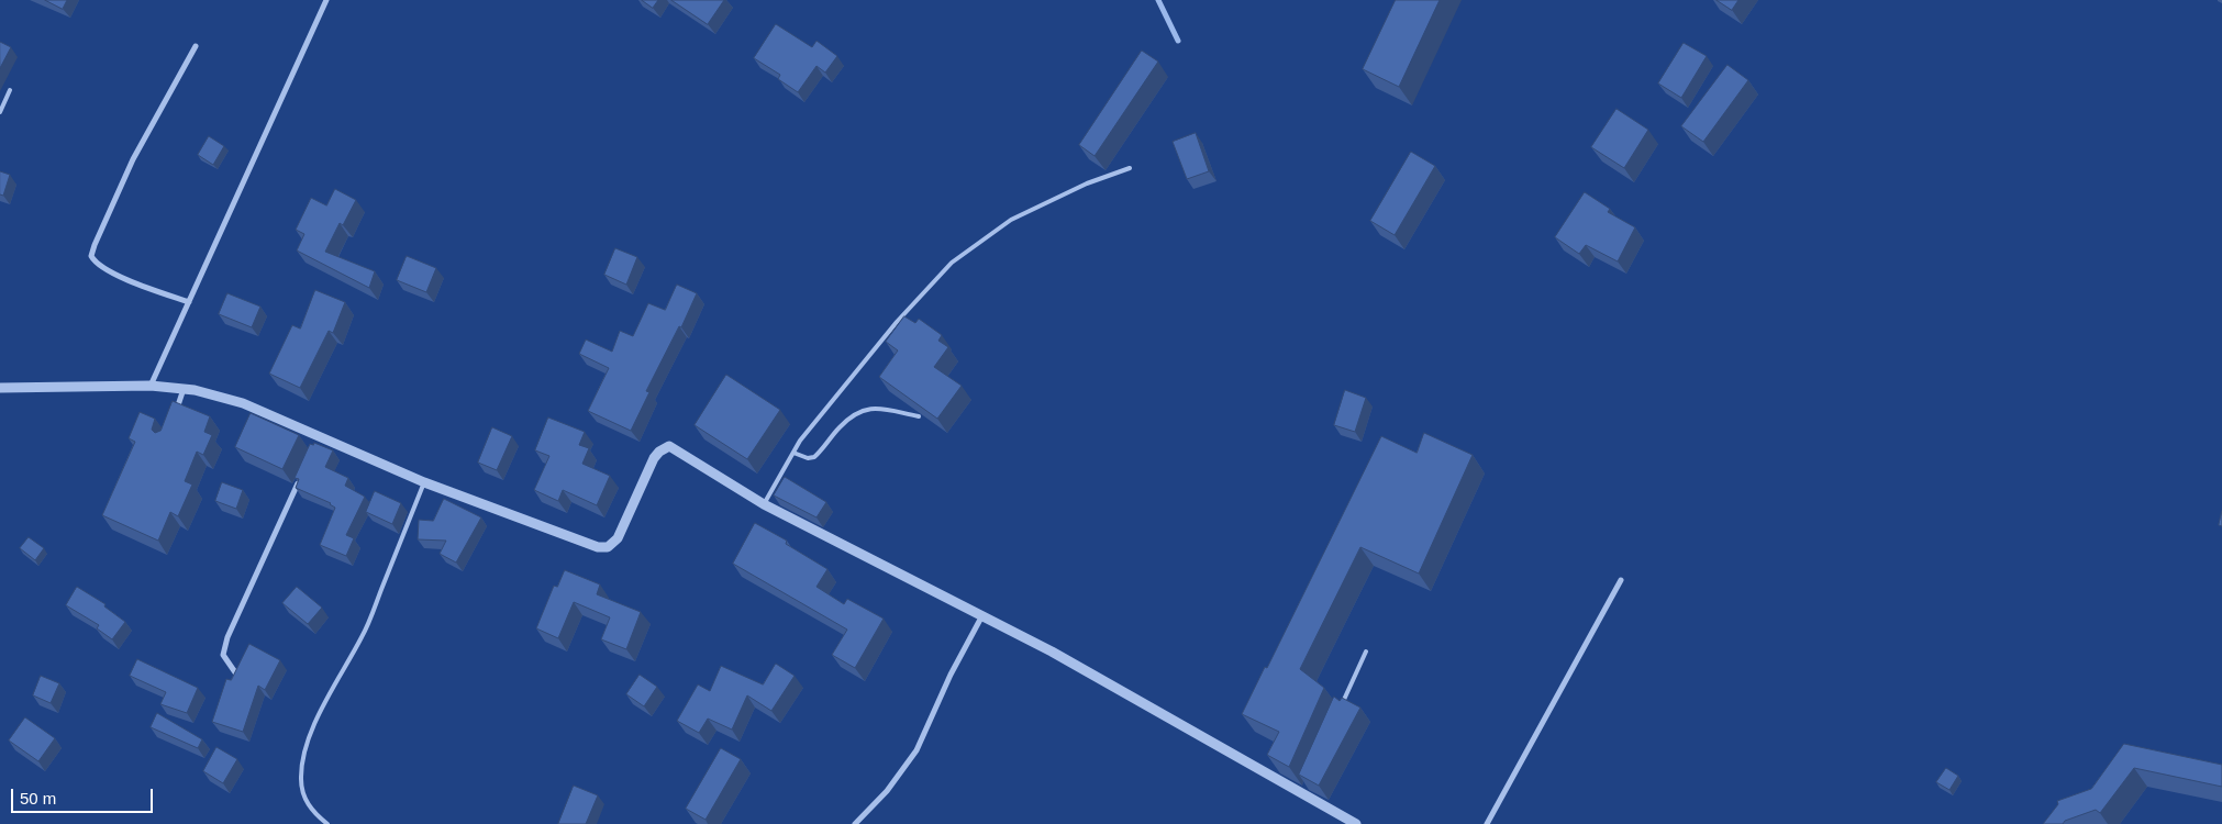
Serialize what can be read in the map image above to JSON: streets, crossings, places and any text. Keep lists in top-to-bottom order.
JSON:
{
  "scale_bar": "50 m"
}
